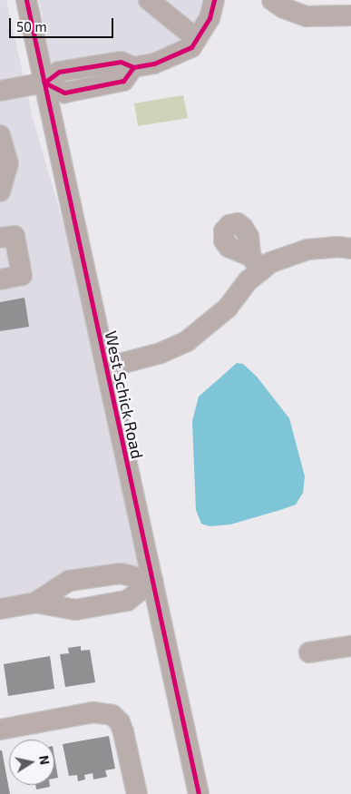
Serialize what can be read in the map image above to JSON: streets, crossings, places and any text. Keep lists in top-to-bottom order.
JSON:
{
  "streets": {
    "street": ["West Schick Road"]
  },
  "scale_bar": "50 m",
  "north": "right"
}
